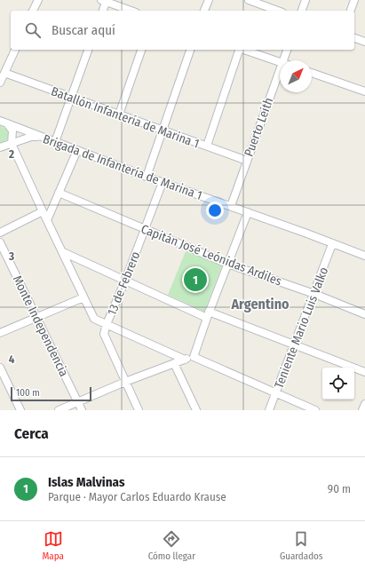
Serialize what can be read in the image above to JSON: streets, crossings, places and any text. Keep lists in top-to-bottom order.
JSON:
{
  "streets": {
    "street": [
      "Batallón Infantería de Marina 1",
      "Puerto Leith",
      "Brigada de Infantería de Marina 1",
      "Capitán José Leónidas Ardiles",
      "13 de Febrero",
      "Monte Independencia",
      "Teniente Mario Luis Valko"
    ]
  },
  "crossings": [
    ["Batallón Infantería de Marina 1", "Puerto Leith"],
    ["Puerto Leith", "Brigada de Infantería de Marina 1"],
    ["Brigada de Infantería de Marina 1", "13 de Febrero"],
    ["Brigada de Infantería de Marina 1", "Teniente Mario Luis Valko"],
    ["Capitán José Leónidas Ardiles", "13 de Febrero"],
    ["Capitán José Leónidas Ardiles", "Teniente Mario Luis Valko"]
  ],
  "districts": ["Argentino"],
  "scale_bar": "100 m",
  "north": "top right",
  "page": {
    "search": "Buscar aquí",
    "pins": "1",
    "scale": "100 m",
    "heading": "Cerca",
    "list": [
      {
        "mark": "1",
        "name": "Islas Malvinas",
        "note": "Parque · Mayor Carlos Eduardo Krause",
        "value": "90 m"
      }
    ],
    "nav": ["Mapa", "Cómo llegar", "Guardados"]
  },
  "grid": {
    "rows": ["2", "3", "4"]
  }
}
